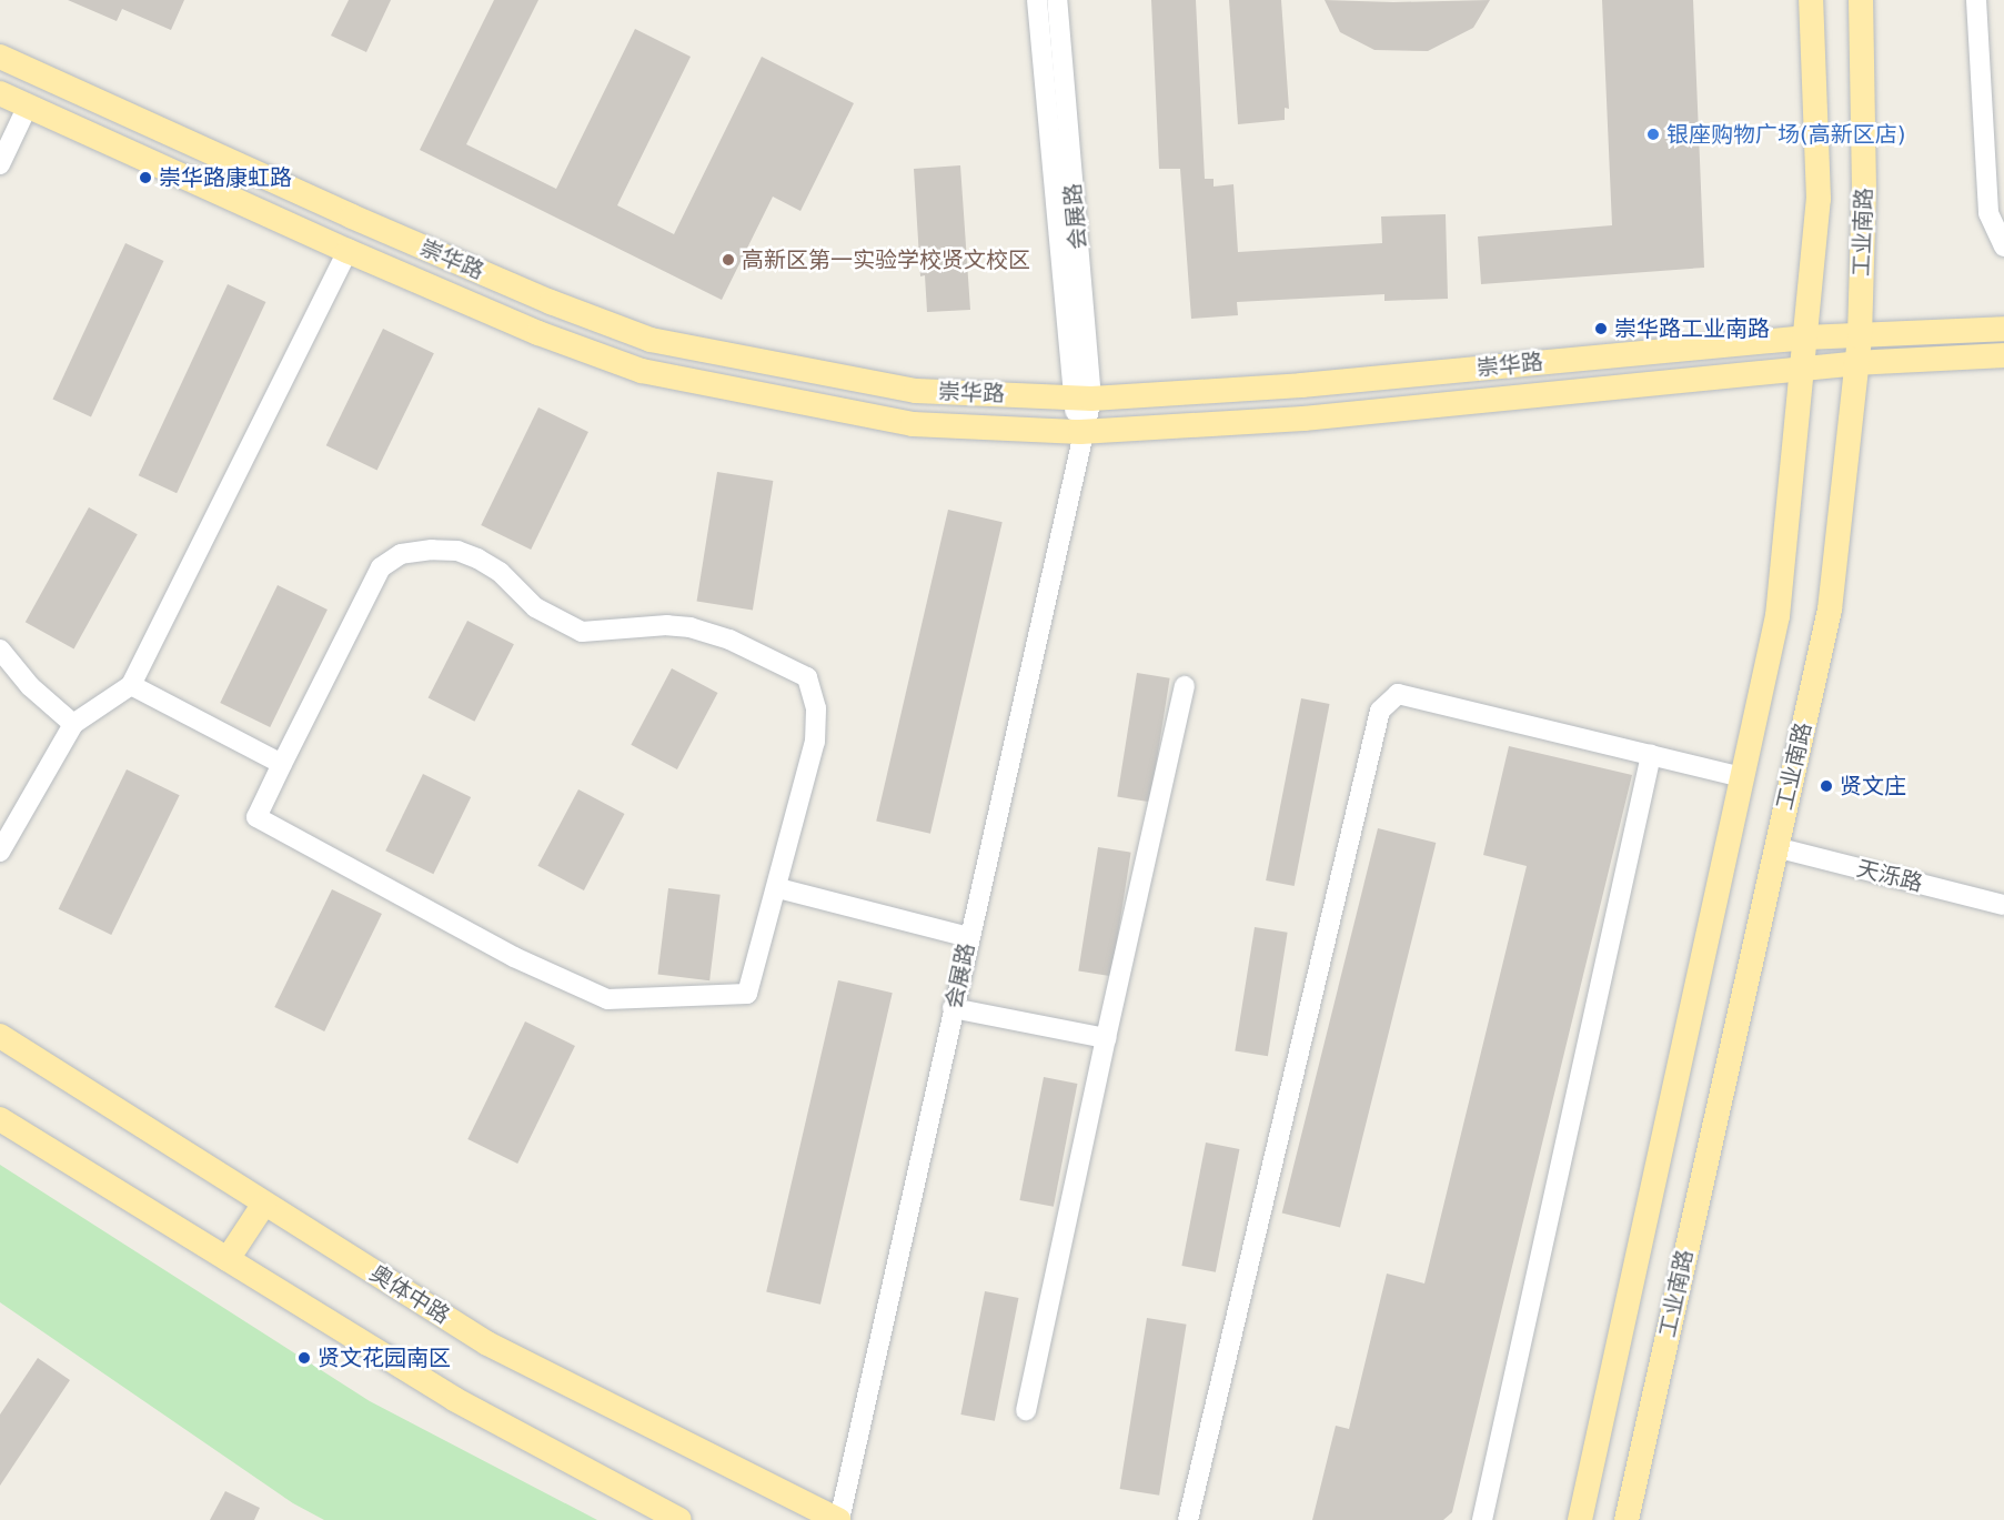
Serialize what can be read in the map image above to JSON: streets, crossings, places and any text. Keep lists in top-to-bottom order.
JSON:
{
  "streets": {
    "main road": ["工业南路", "崇华路", "奥体中路"],
    "street": ["会展路", "天泺路"]
  },
  "crossings": [
    ["会展路", "崇华路"],
    ["会展路", "奥体中路"],
    ["工业南路", "崇华路"],
    ["工业南路", "天泺路"]
  ],
  "places": [
    "银座购物广场(高新区店)",
    "崇华路康虹路",
    "高新区第一实验学校贤文校区",
    "崇华路工业南路",
    "贤文庄",
    "贤文花园南区"
  ]
}
